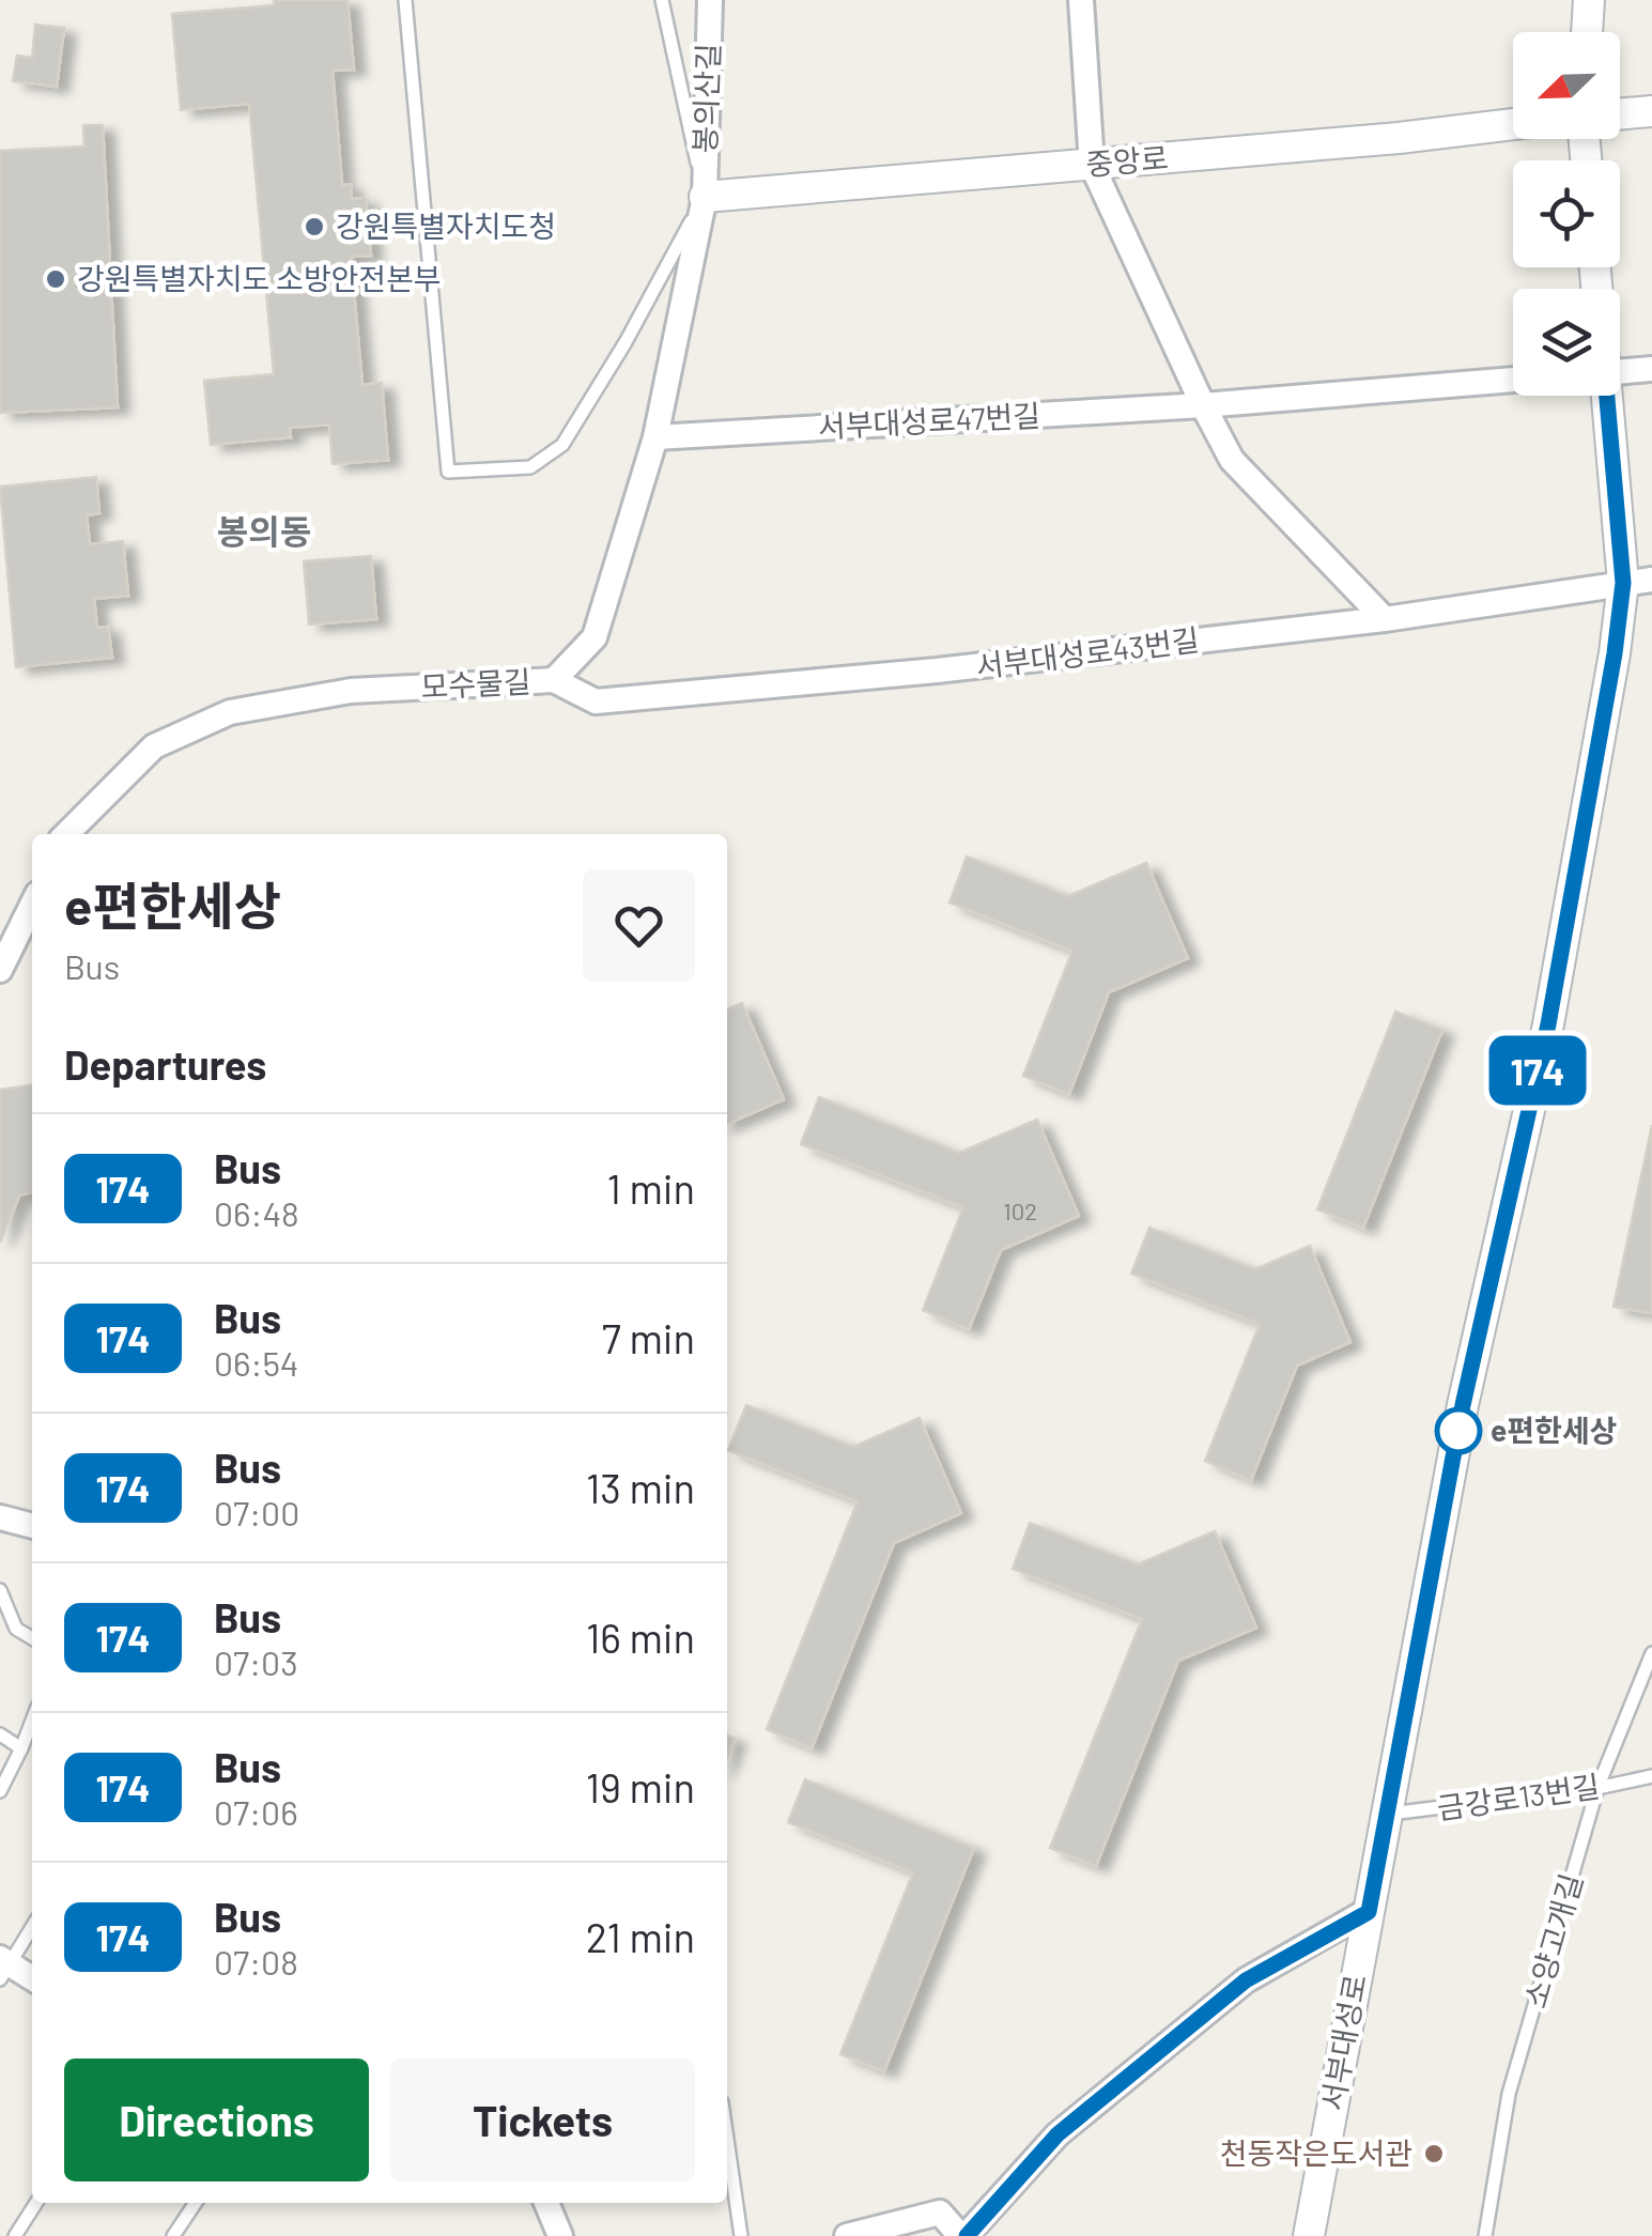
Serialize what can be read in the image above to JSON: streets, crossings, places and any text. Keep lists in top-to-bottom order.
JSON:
{
  "streets": {
    "street": [
      "봉의산길",
      "중앙로",
      "서부대성로47번길",
      "서부대성로43번길",
      "모수물길",
      "서부대성로"
    ],
    "lane": ["금강로13번길", "소양고개길"]
  },
  "crossings": [
    ["봉의산길", "중앙로"],
    ["봉의산길", "모수물길"],
    ["중앙로", "모수물길"],
    ["서부대성로47번길", "모수물길"],
    ["서부대성로43번길", "모수물길"],
    ["서부대성로43번길", "서부대성로"],
    ["금강로13번길", "소양고개길"],
    ["금강로13번길", "서부대성로"]
  ],
  "districts": ["봉의동"],
  "places": [
    "강원특별자치도청",
    "강원특별자치도 소방안전본부",
    "e편한세상",
    "천동작은도서관"
  ],
  "lines": ["bus line 174"],
  "house_numbers": ["102"],
  "north": "bottom left",
  "page": {
    "on_map": "174",
    "heading": [
      ["e편한세상", "Bus"],
      "Departures"
    ],
    "list": [
      {
        "mark": "174",
        "name": "Bus",
        "note": "06:48",
        "value": "1 min"
      },
      {
        "mark": "174",
        "name": "Bus",
        "note": "06:54",
        "value": "7 min"
      },
      {
        "mark": "174",
        "name": "Bus",
        "note": "07:00",
        "value": "13 min"
      },
      {
        "mark": "174",
        "name": "Bus",
        "note": "07:03",
        "value": "16 min"
      },
      {
        "mark": "174",
        "name": "Bus",
        "note": "07:06",
        "value": "19 min"
      },
      {
        "mark": "174",
        "name": "Bus",
        "note": "07:08",
        "value": "21 min"
      }
    ],
    "buttons": ["Directions", "Tickets"]
  }
}
